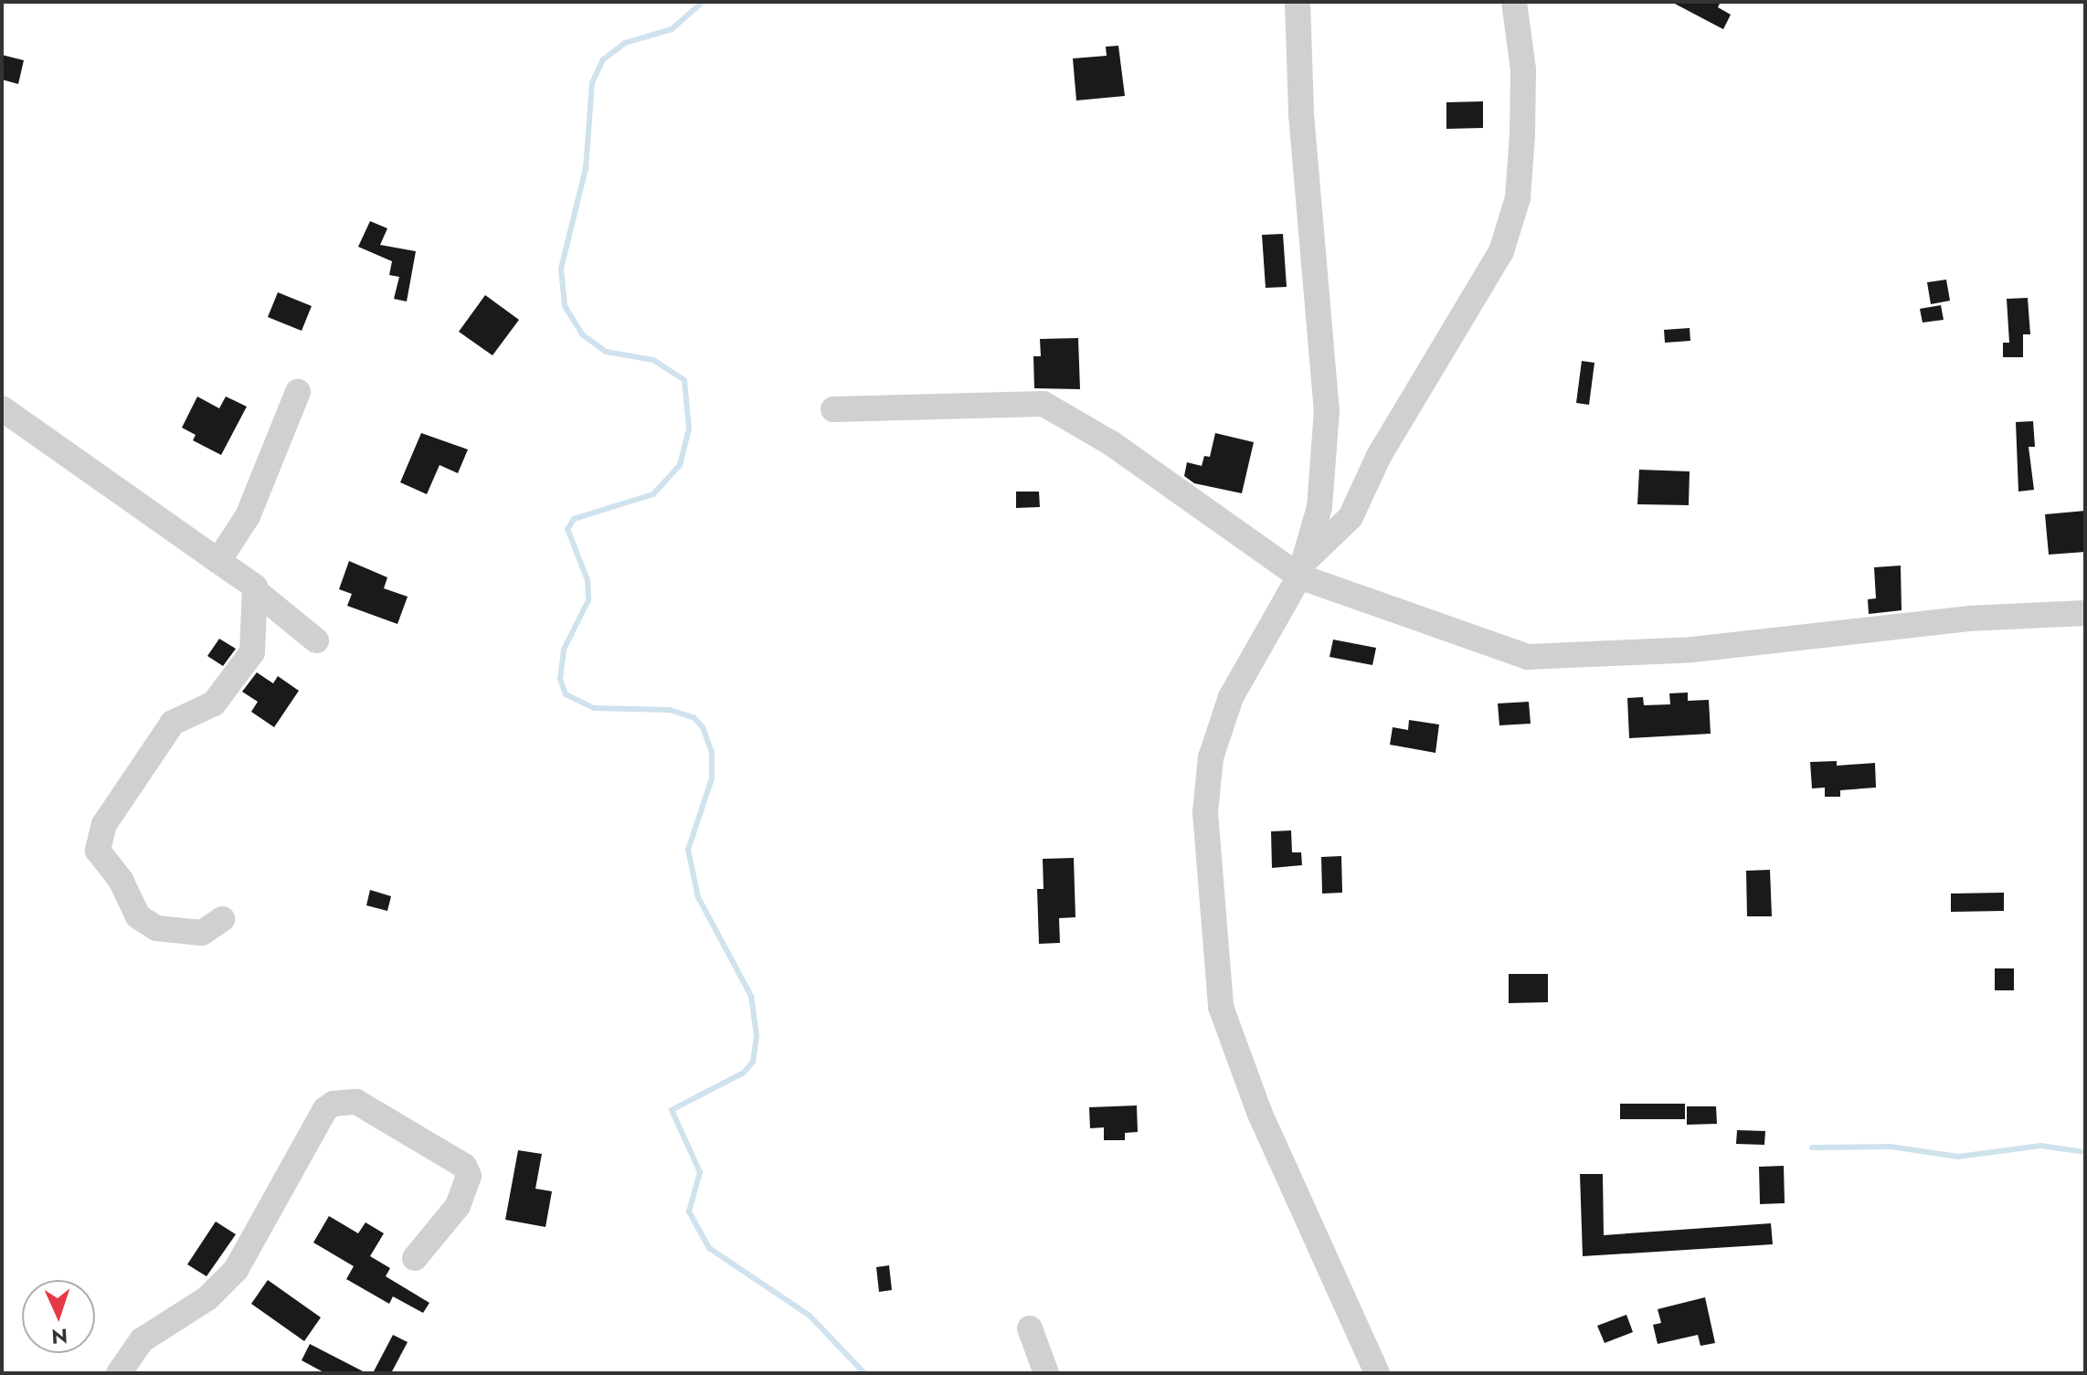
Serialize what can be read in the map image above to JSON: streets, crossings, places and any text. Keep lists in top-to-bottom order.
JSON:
{
  "north": "bottom"
}
